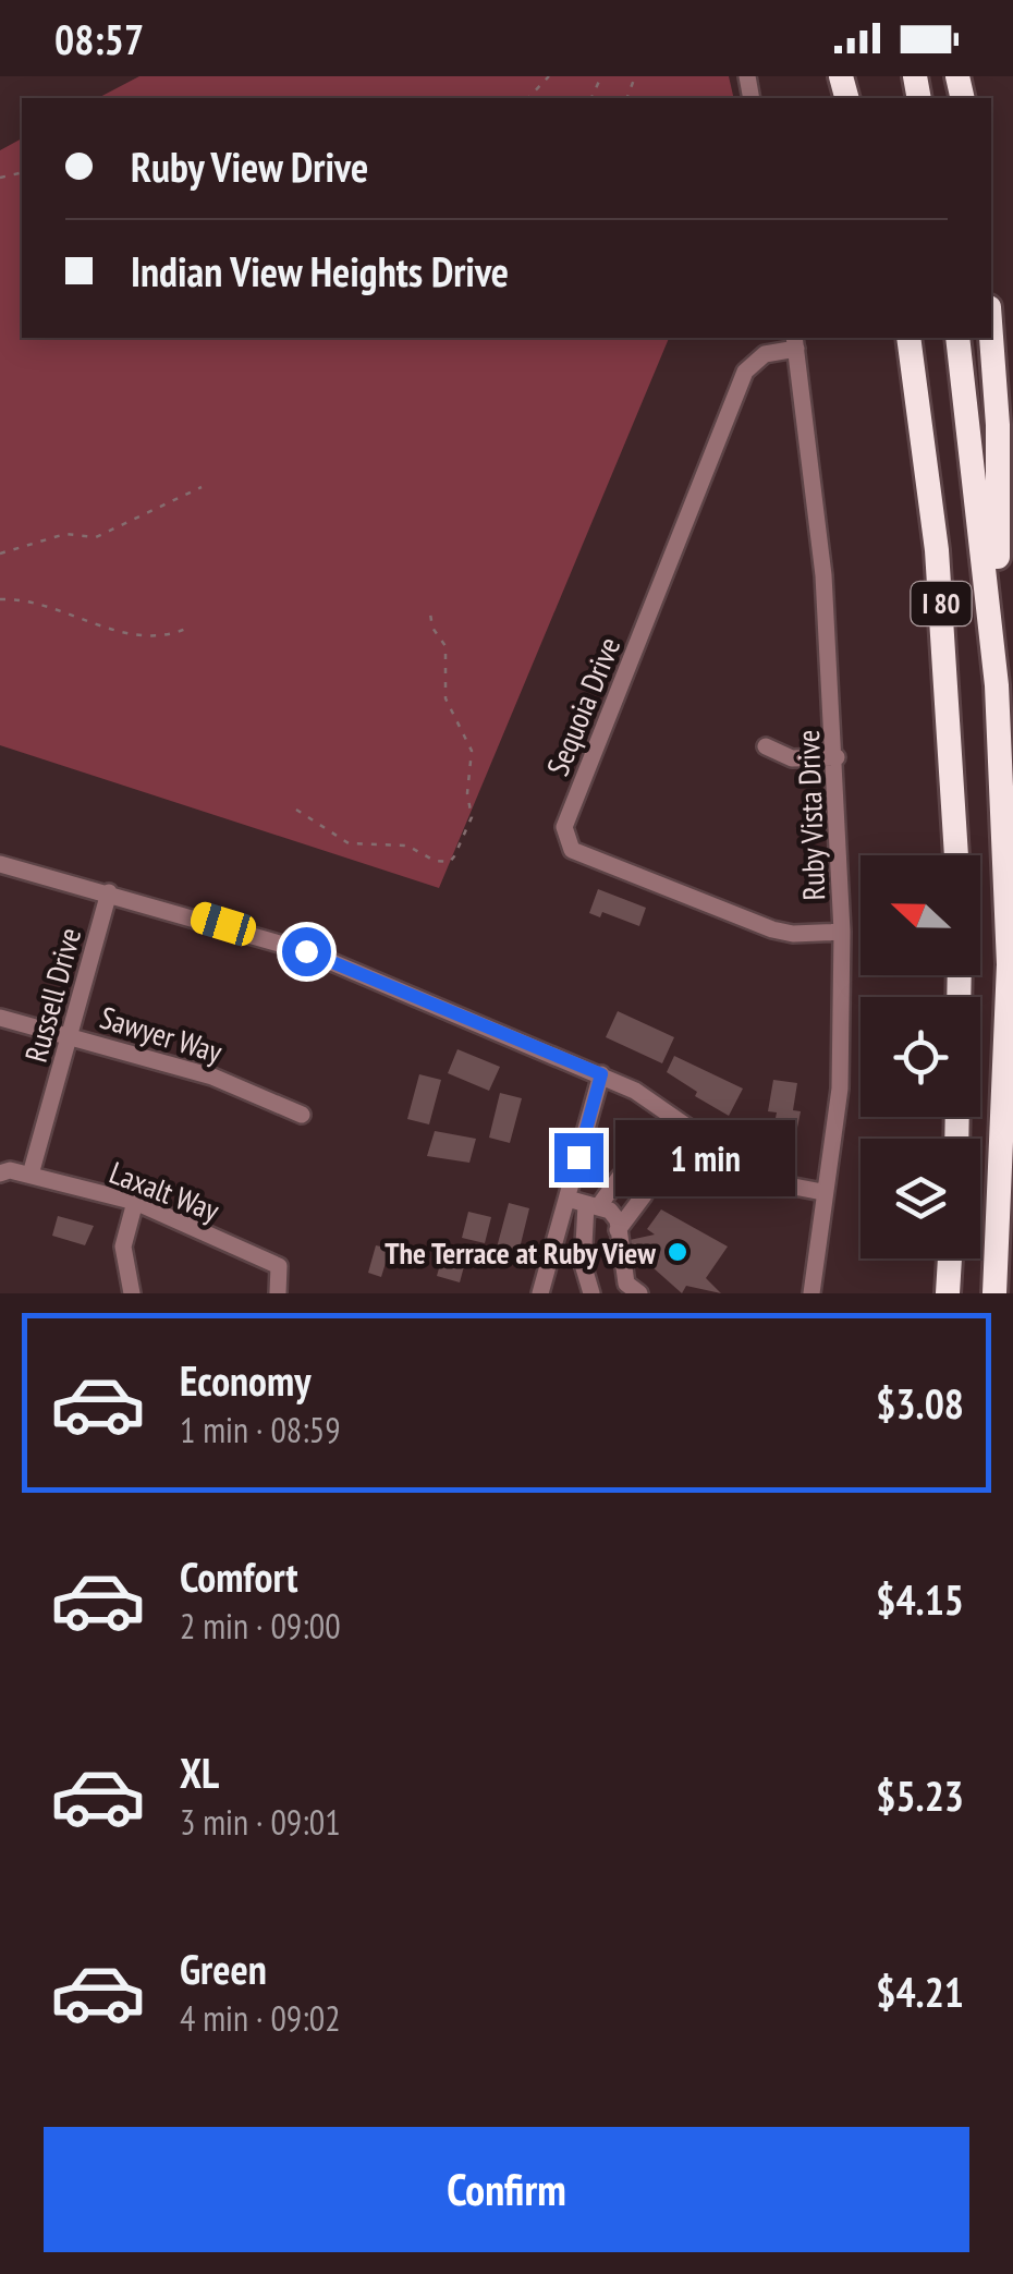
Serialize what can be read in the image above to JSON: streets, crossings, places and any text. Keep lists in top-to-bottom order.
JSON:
{
  "streets": {
    "highway": ["I 80"],
    "street": [
      "Sequoia Drive",
      "Ruby Vista Drive",
      "Russell Drive",
      "Sawyer Way",
      "Laxalt Way"
    ]
  },
  "crossings": [
    ["Sequoia Drive", "Ruby Vista Drive"],
    ["Russell Drive", "Sawyer Way"],
    ["Russell Drive", "Laxalt Way"]
  ],
  "places": ["The Terrace at Ruby View"],
  "north": "left",
  "page": {
    "status": "08:57",
    "banner": ["Ruby View Drive", "Indian View Heights Drive"],
    "bubble": "1 min",
    "list": [
      {
        "name": "Economy",
        "note": "1 min · 08:59",
        "value": "$3.08"
      },
      {
        "name": "Comfort",
        "note": "2 min · 09:00",
        "value": "$4.15"
      },
      {
        "name": "XL",
        "note": "3 min · 09:01",
        "value": "$5.23"
      },
      {
        "name": "Green",
        "note": "4 min · 09:02",
        "value": "$4.21"
      }
    ],
    "buttons": "Confirm"
  }
}
